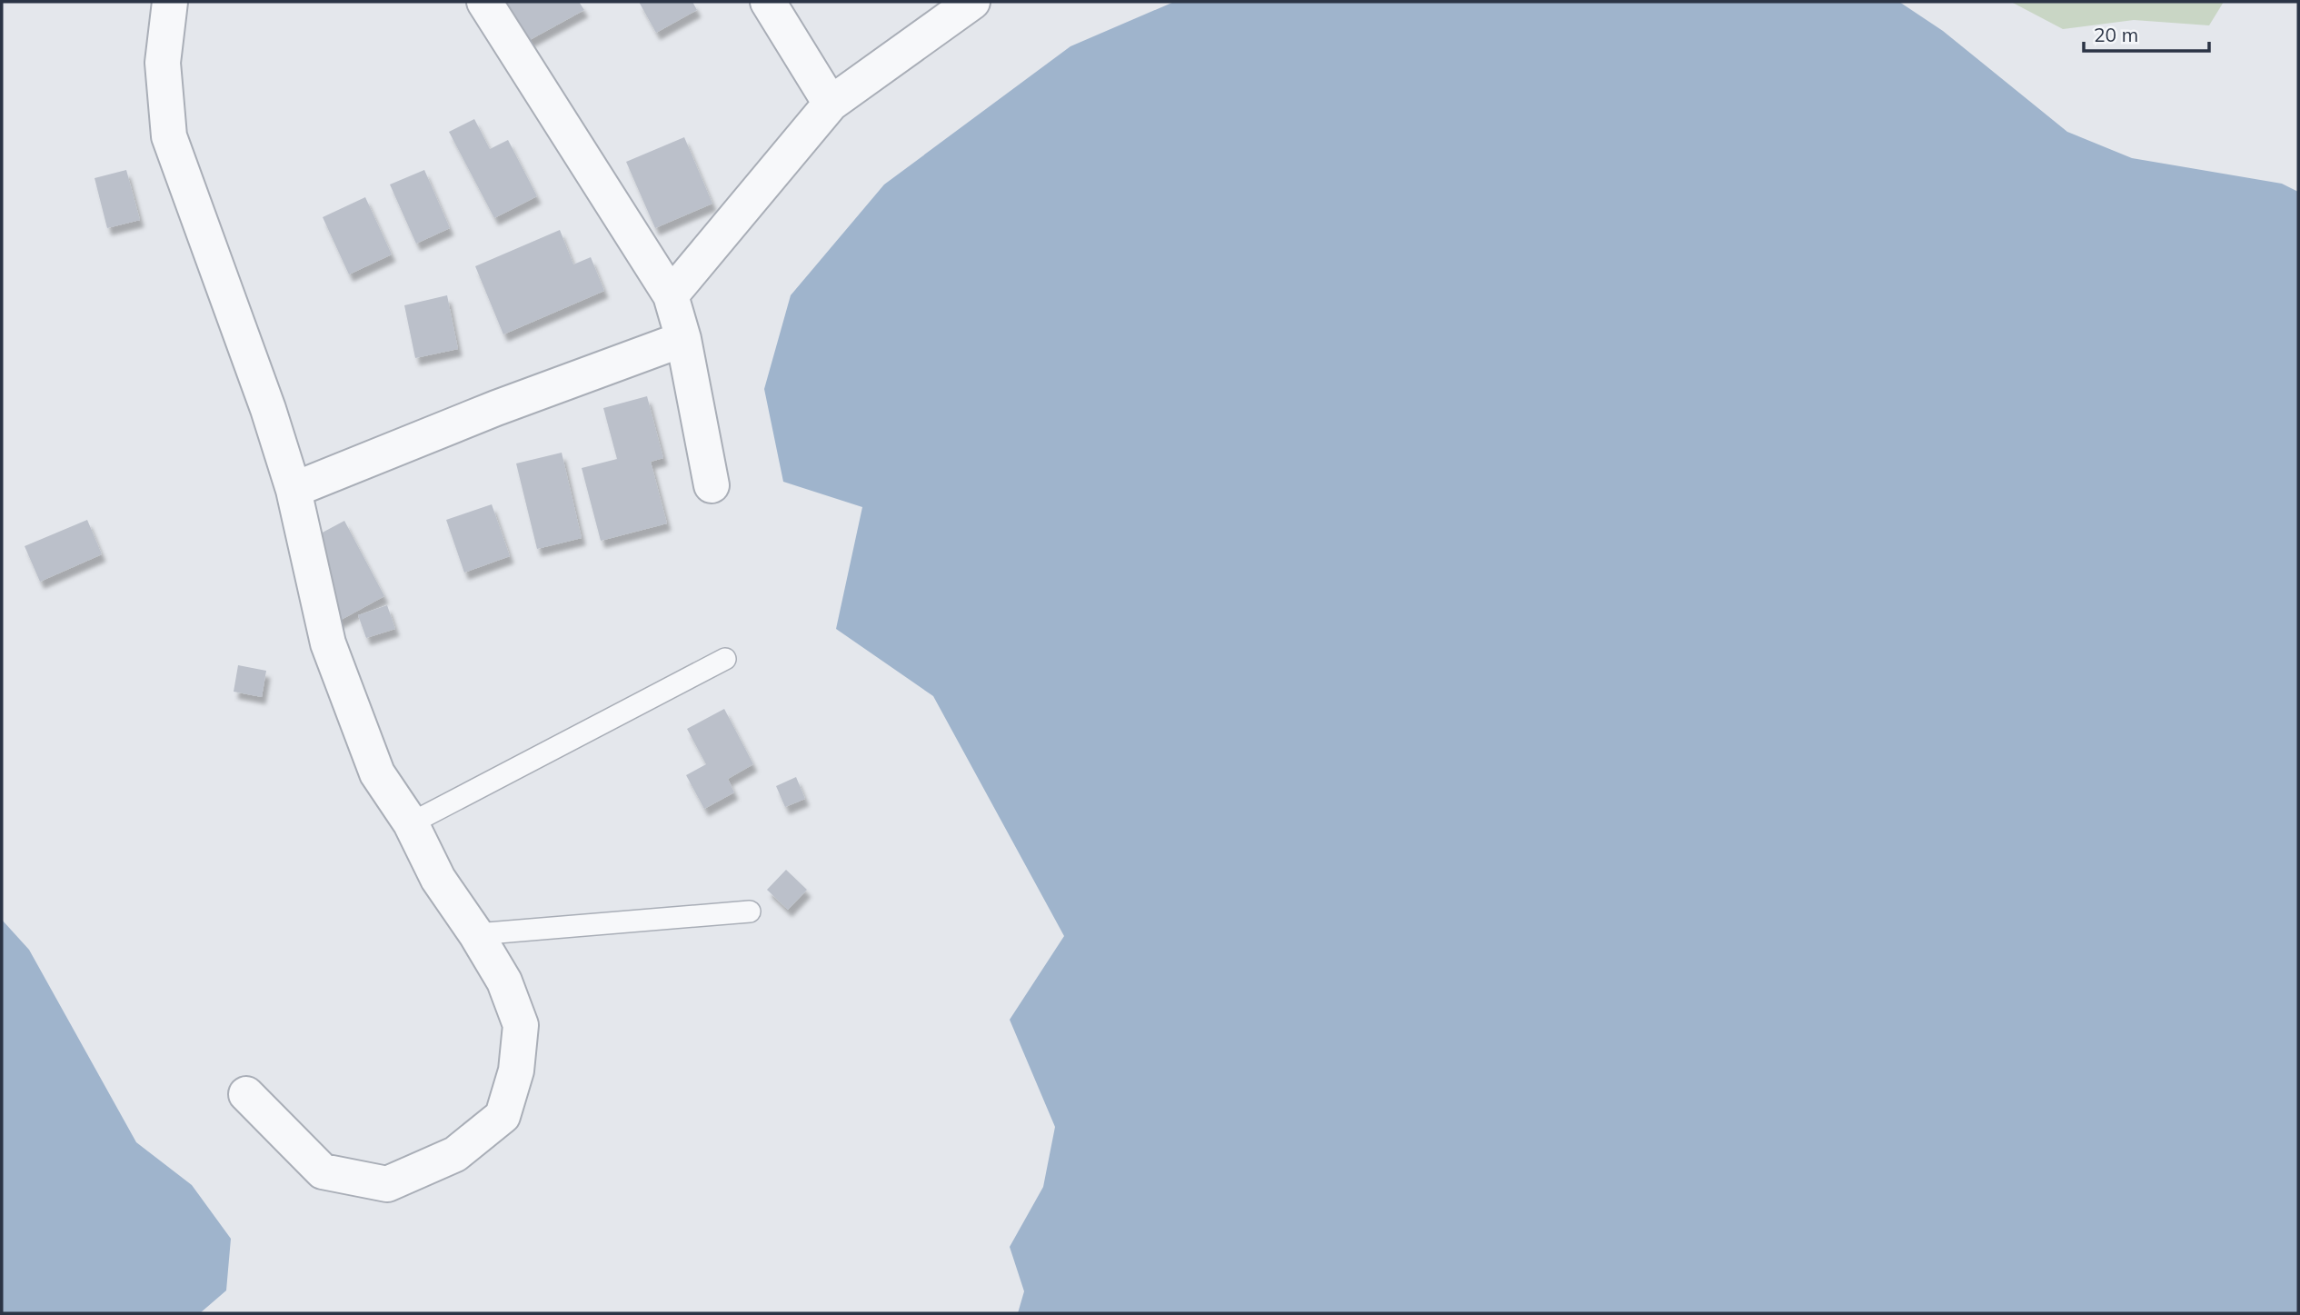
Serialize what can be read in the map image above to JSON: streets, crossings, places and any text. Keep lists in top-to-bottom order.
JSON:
{
  "scale_bar": "20 m"
}
